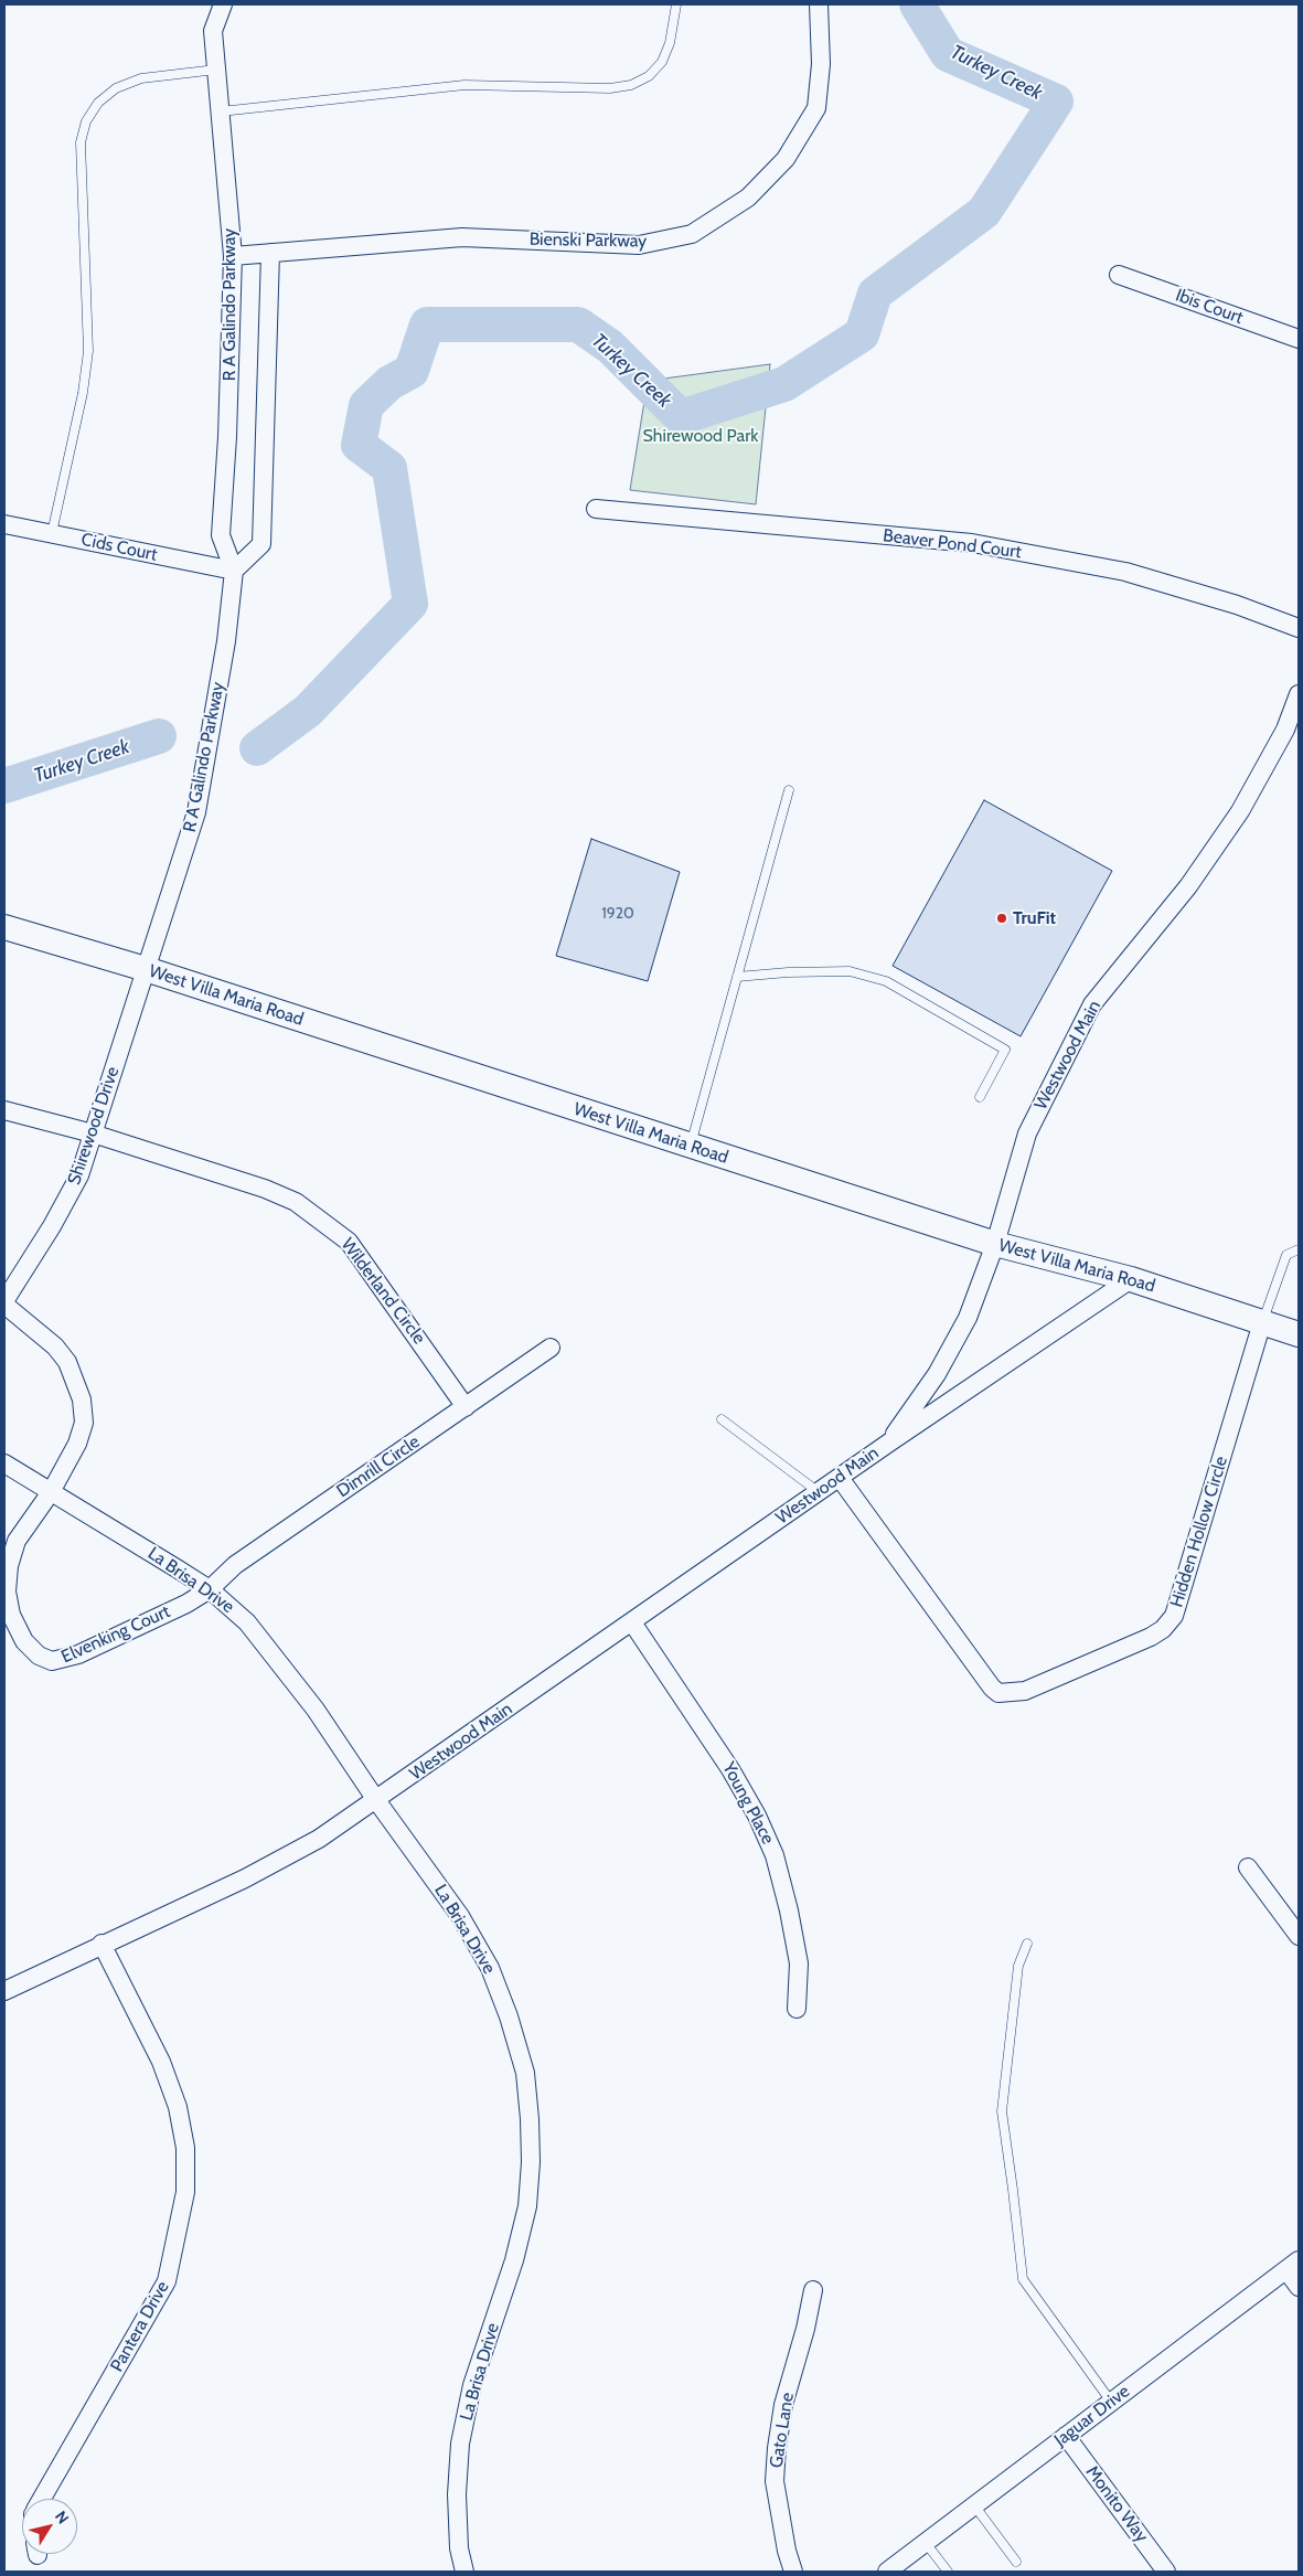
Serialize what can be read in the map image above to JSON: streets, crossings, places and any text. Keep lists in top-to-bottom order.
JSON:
{
  "streets": {
    "main road": ["West Villa Maria Road"],
    "street": [
      "Bienski Parkway",
      "R A Galindo Parkway",
      "Ibis Court",
      "Beaver Pond Court",
      "Cids Court",
      "Westwood Main",
      "Shirewood Drive",
      "Wilderland Circle",
      "Dimrill Circle",
      "Hidden Hollow Circle",
      "La Brisa Drive",
      "Elvenking Court",
      "Young Place",
      "Pantera Drive",
      "Jaguar Drive",
      "Gato Lane",
      "Monito Way"
    ]
  },
  "crossings": [
    ["Bienski Parkway", "R A Galindo Parkway"],
    ["R A Galindo Parkway", "Cids Court"],
    ["R A Galindo Parkway", "West Villa Maria Road"],
    ["R A Galindo Parkway", "Shirewood Drive"],
    ["West Villa Maria Road", "Westwood Main"],
    ["West Villa Maria Road", "Shirewood Drive"],
    ["West Villa Maria Road", "Hidden Hollow Circle"],
    ["Westwood Main", "Hidden Hollow Circle"],
    ["Westwood Main", "La Brisa Drive"],
    ["Westwood Main", "Young Place"],
    ["Westwood Main", "Pantera Drive"],
    ["Shirewood Drive", "Wilderland Circle"],
    ["Shirewood Drive", "Elvenking Court"],
    ["Wilderland Circle", "Dimrill Circle"],
    ["Dimrill Circle", "La Brisa Drive"],
    ["Dimrill Circle", "Elvenking Court"],
    ["La Brisa Drive", "Elvenking Court"],
    ["Jaguar Drive", "Monito Way"]
  ],
  "water": ["Turkey Creek"],
  "parks": ["Shirewood Park"],
  "places": ["TruFit"],
  "house_numbers": ["1920"],
  "north": "top right"
}
